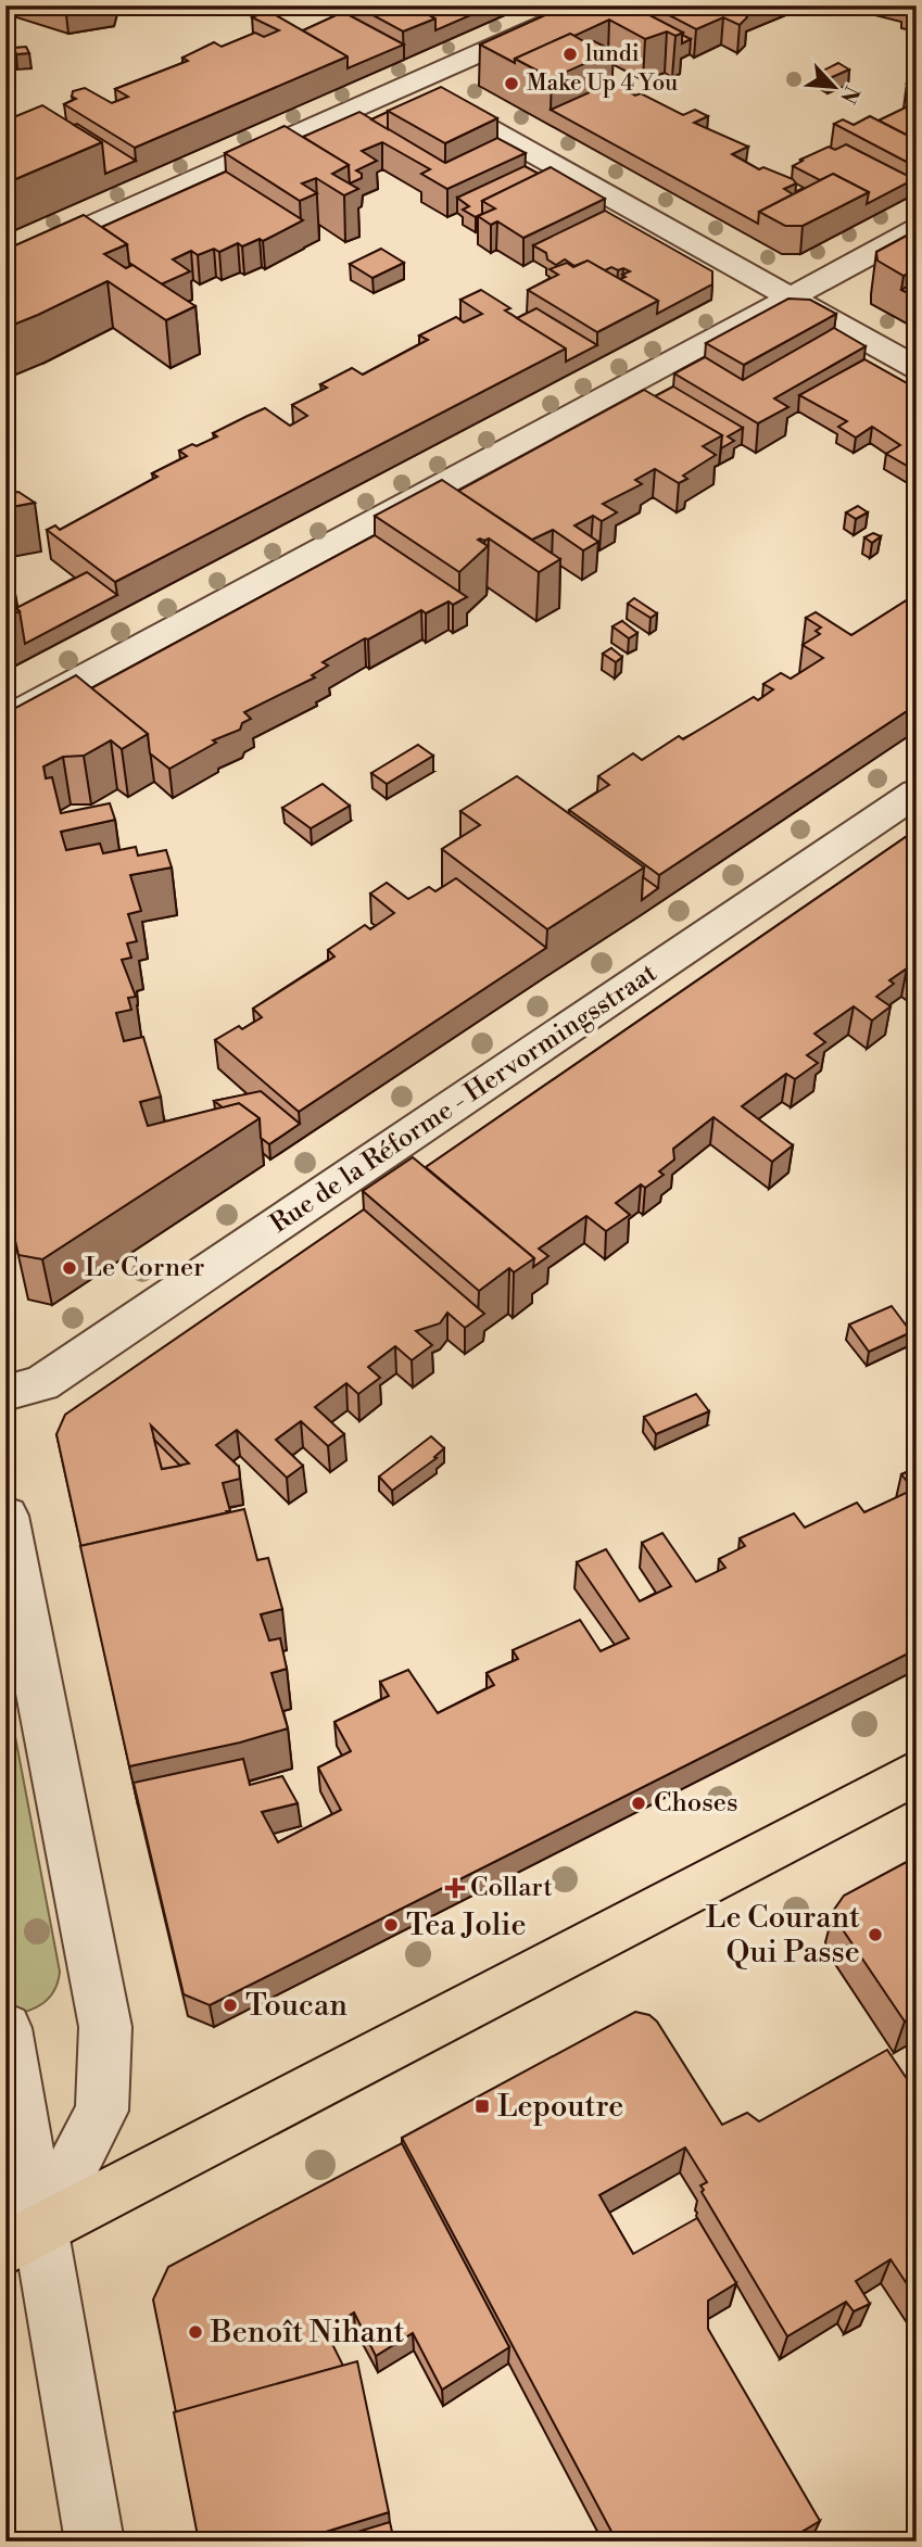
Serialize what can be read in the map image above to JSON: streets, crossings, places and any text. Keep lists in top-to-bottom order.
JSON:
{
  "streets": {
    "street": ["Rue de la Réforme - Hervormingsstraat"]
  },
  "places": {
    "other": [
      "lundi",
      "Make Up 4 You",
      "Le Corner",
      "Choses",
      "Tea Jolie",
      "Le Courant Qui Passe",
      "Toucan",
      "Benoît Nihant"
    ],
    "health": ["Collart"],
    "transit": ["Lepoutre"]
  },
  "north": "bottom right"
}
